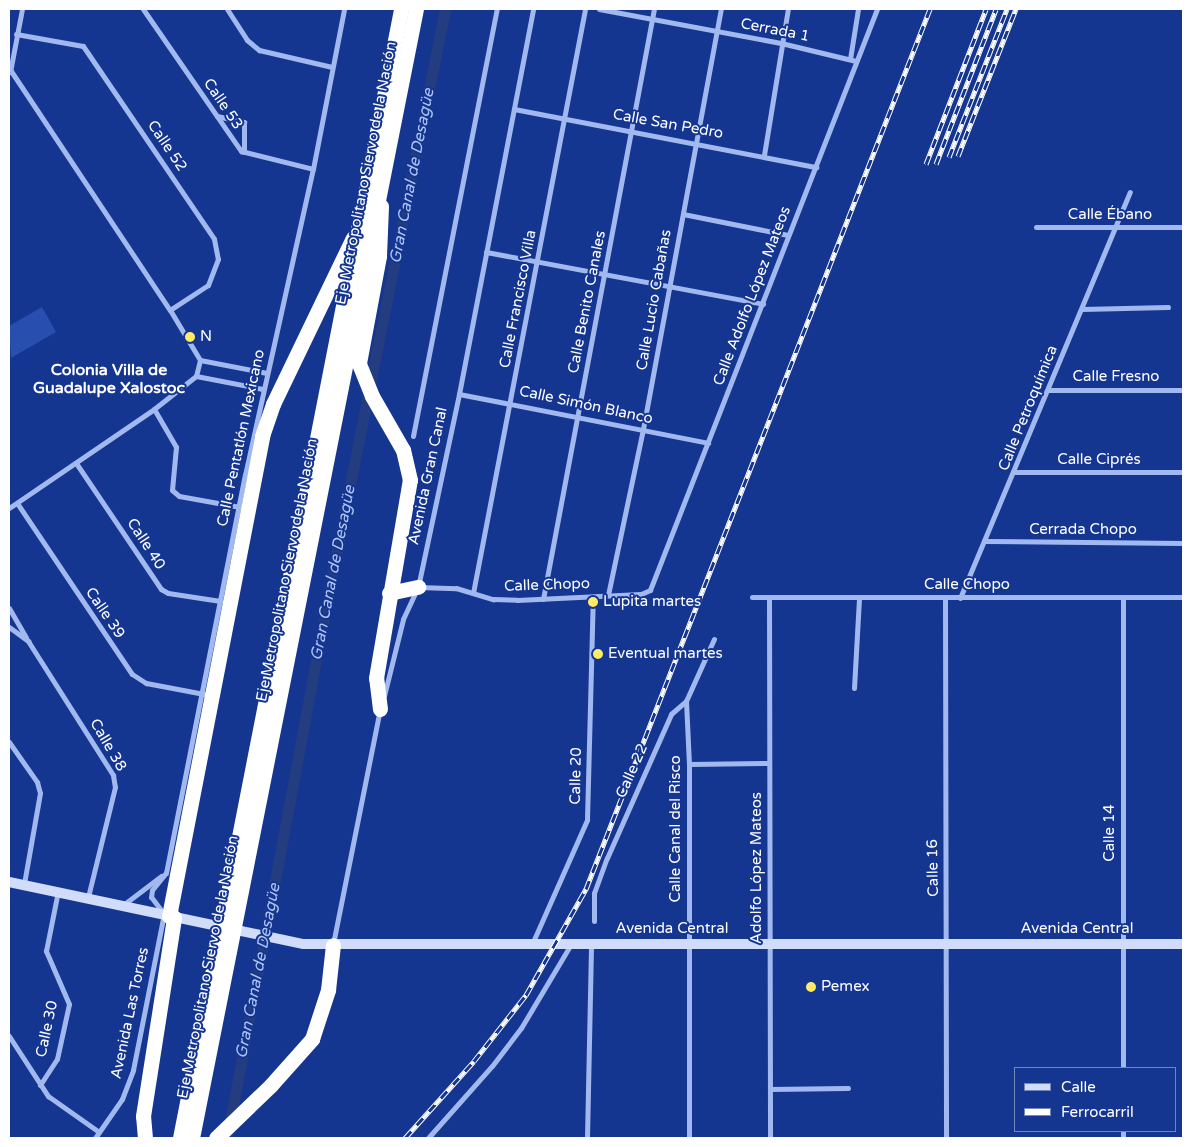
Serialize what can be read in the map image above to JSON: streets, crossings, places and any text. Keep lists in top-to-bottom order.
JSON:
{
  "streets": {
    "highway": ["Eje Metropolitano Siervo de la Nación"],
    "street": [
      "Cerrada 1",
      "Calle 53",
      "Calle San Pedro",
      "Calle 52",
      "Calle Ébano",
      "Calle Adolfo López Mateos",
      "Calle Francisco Villa",
      "Calle Lucio Cabañas",
      "Calle Benito Canales",
      "Calle Fresno",
      "Calle Simón Blanco",
      "Calle Petroquímica",
      "Calle Pentatlón Mexicano",
      "Calle Ciprés",
      "Avenida Gran Canal",
      "Cerrada Chopo",
      "Calle 40",
      "Calle Chopo",
      "Calle 39",
      "Calle 38",
      "Calle 22",
      "Calle 20",
      "Calle Canal del Risco",
      "Calle 14",
      "Adolfo López Mateos",
      "Calle 16",
      "Avenida Central",
      "Avenida Las Torres",
      "Calle 30"
    ]
  },
  "crossings": [
    ["Cerrada 1", "Calle Adolfo López Mateos"],
    ["Cerrada 1", "Calle Lucio Cabañas"],
    ["Cerrada 1", "Calle Benito Canales"],
    ["Calle San Pedro", "Calle Adolfo López Mateos"],
    ["Calle San Pedro", "Calle Francisco Villa"],
    ["Calle San Pedro", "Calle Lucio Cabañas"],
    ["Calle San Pedro", "Calle Benito Canales"],
    ["Calle San Pedro", "Avenida Gran Canal"],
    ["Calle Ébano", "Calle Petroquímica"],
    ["Calle Adolfo López Mateos", "Calle Simón Blanco"],
    ["Calle Adolfo López Mateos", "Calle Chopo"],
    ["Calle Francisco Villa", "Calle Simón Blanco"],
    ["Calle Francisco Villa", "Calle Chopo"],
    ["Calle Lucio Cabañas", "Calle Simón Blanco"],
    ["Calle Lucio Cabañas", "Calle Chopo"],
    ["Calle Benito Canales", "Calle Simón Blanco"],
    ["Calle Benito Canales", "Calle Chopo"],
    ["Calle Fresno", "Calle Petroquímica"],
    ["Calle Simón Blanco", "Avenida Gran Canal"],
    ["Calle Petroquímica", "Calle Ciprés"],
    ["Calle Petroquímica", "Cerrada Chopo"],
    ["Calle Petroquímica", "Calle Chopo"],
    ["Calle Pentatlón Mexicano", "Calle 40"],
    ["Calle Pentatlón Mexicano", "Calle 39"],
    ["Calle Pentatlón Mexicano", "Avenida Central"],
    ["Calle Pentatlón Mexicano", "Avenida Las Torres"],
    ["Avenida Gran Canal", "Calle Chopo"],
    ["Avenida Gran Canal", "Avenida Central"],
    ["Calle Chopo", "Calle 20"],
    ["Calle Chopo", "Calle 14"],
    ["Calle Chopo", "Adolfo López Mateos"],
    ["Calle Chopo", "Calle 16"],
    ["Calle 38", "Avenida Central"],
    ["Calle 22", "Calle Canal del Risco"],
    ["Calle 20", "Avenida Central"],
    ["Calle Canal del Risco", "Avenida Central"],
    ["Calle 14", "Avenida Central"],
    ["Adolfo López Mateos", "Avenida Central"],
    ["Calle 16", "Avenida Central"],
    ["Avenida Central", "Avenida Las Torres"],
    ["Avenida Central", "Calle 30"]
  ],
  "districts": ["Colonia Villa de Guadalupe Xalostoc"],
  "water": ["Gran Canal de Desagüe"],
  "places": [
    "N",
    "Lupita martes",
    "Eventual martes",
    "Pemex"
  ],
  "legend": ["Calle", "Ferrocarril"]
}
